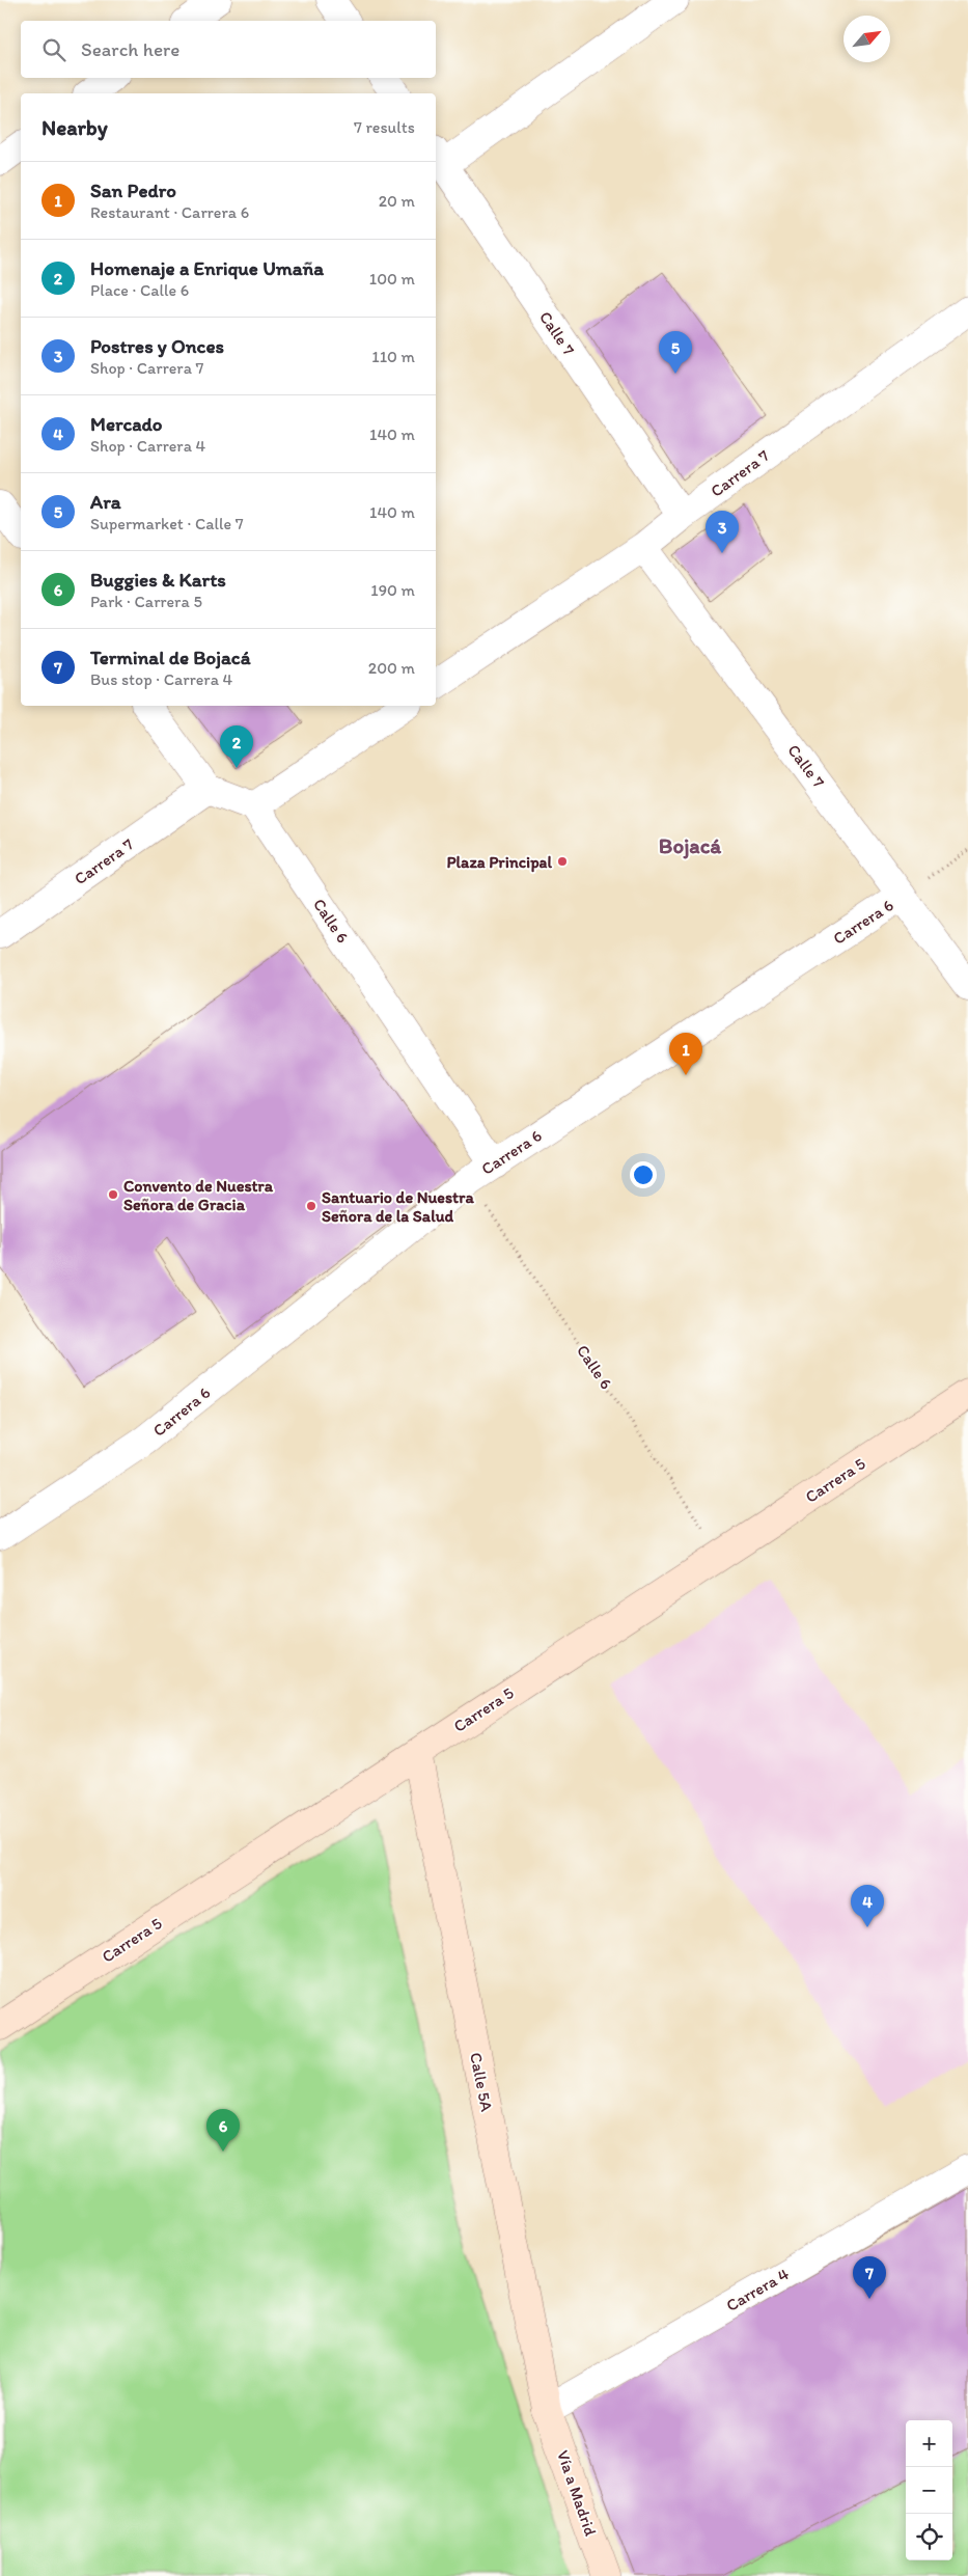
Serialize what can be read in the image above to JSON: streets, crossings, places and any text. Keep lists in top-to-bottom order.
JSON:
{
  "streets": {
    "street": [
      "Calle 7",
      "Carrera 7",
      "Calle 6",
      "Carrera 6",
      "Carrera 5",
      "Calle 5A",
      "Carrera 4",
      "Vía a Madrid"
    ]
  },
  "crossings": [
    ["Calle 7", "Carrera 7"],
    ["Calle 7", "Carrera 6"],
    ["Calle 6", "Carrera 6"],
    ["Calle 6", "Carrera 5"],
    ["Carrera 5", "Calle 5A"],
    ["Calle 5A", "Carrera 4"],
    ["Calle 5A", "Vía a Madrid"],
    ["Carrera 4", "Vía a Madrid"]
  ],
  "districts": ["Bojacá"],
  "places": ["Plaza Principal", "Convento de Nuestra Señora de Gracia", "Santuario de Nuestra Señora de la Salud"],
  "north": "top right",
  "page": {
    "search": "Search here",
    "heading": ["Nearby", "7 results"],
    "list": [
      {
        "mark": "1",
        "name": "San Pedro",
        "note": "Restaurant · Carrera 6",
        "value": "20 m"
      },
      {
        "mark": "2",
        "name": "Homenaje a Enrique Umaña",
        "note": "Place · Calle 6",
        "value": "100 m"
      },
      {
        "mark": "3",
        "name": "Postres y Onces",
        "note": "Shop · Carrera 7",
        "value": "110 m"
      },
      {
        "mark": "4",
        "name": "Mercado",
        "note": "Shop · Carrera 4",
        "value": "140 m"
      },
      {
        "mark": "5",
        "name": "Ara",
        "note": "Supermarket · Calle 7",
        "value": "140 m"
      },
      {
        "mark": "6",
        "name": "Buggies & Karts",
        "note": "Park · Carrera 5",
        "value": "190 m"
      },
      {
        "mark": "7",
        "name": "Terminal de Bojacá",
        "note": "Bus stop · Carrera 4",
        "value": "200 m"
      }
    ],
    "pins": [
      "5",
      "3",
      "2",
      "1",
      "4",
      "6",
      "7"
    ],
    "map_buttons": ["+", "−"]
  }
}
